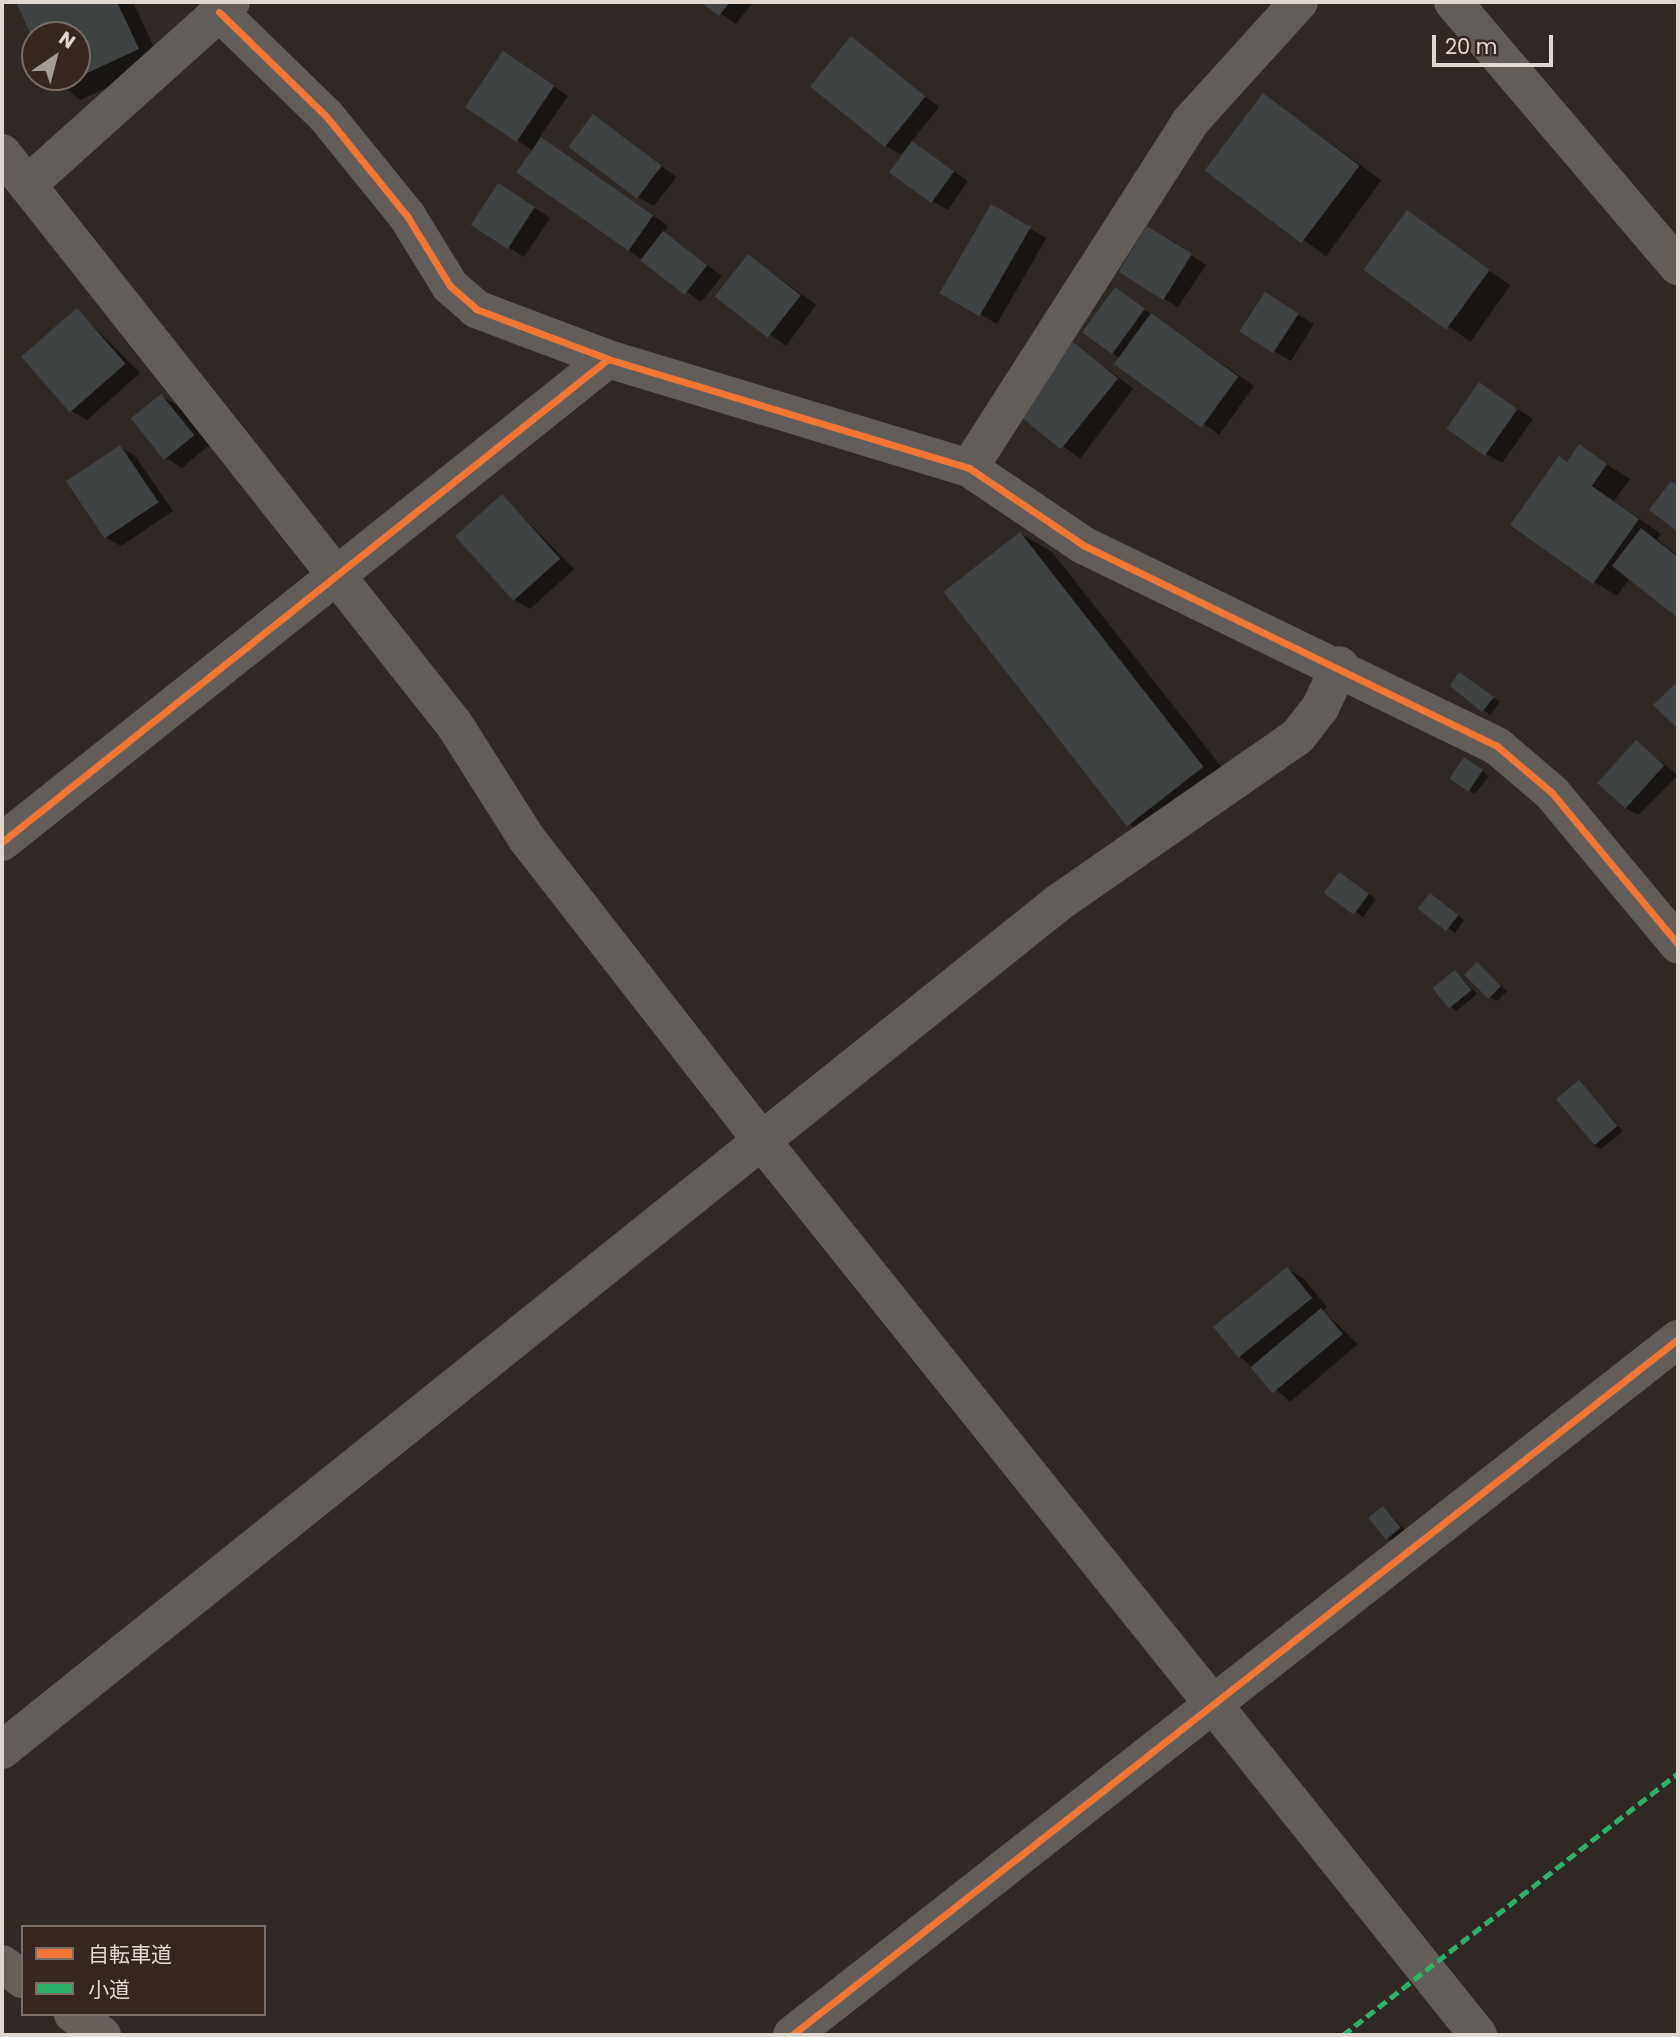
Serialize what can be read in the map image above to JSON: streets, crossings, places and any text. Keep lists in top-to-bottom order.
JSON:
{
  "legend": ["自転車道", "小道"],
  "scale_bar": "20 m",
  "north": "top right"
}
